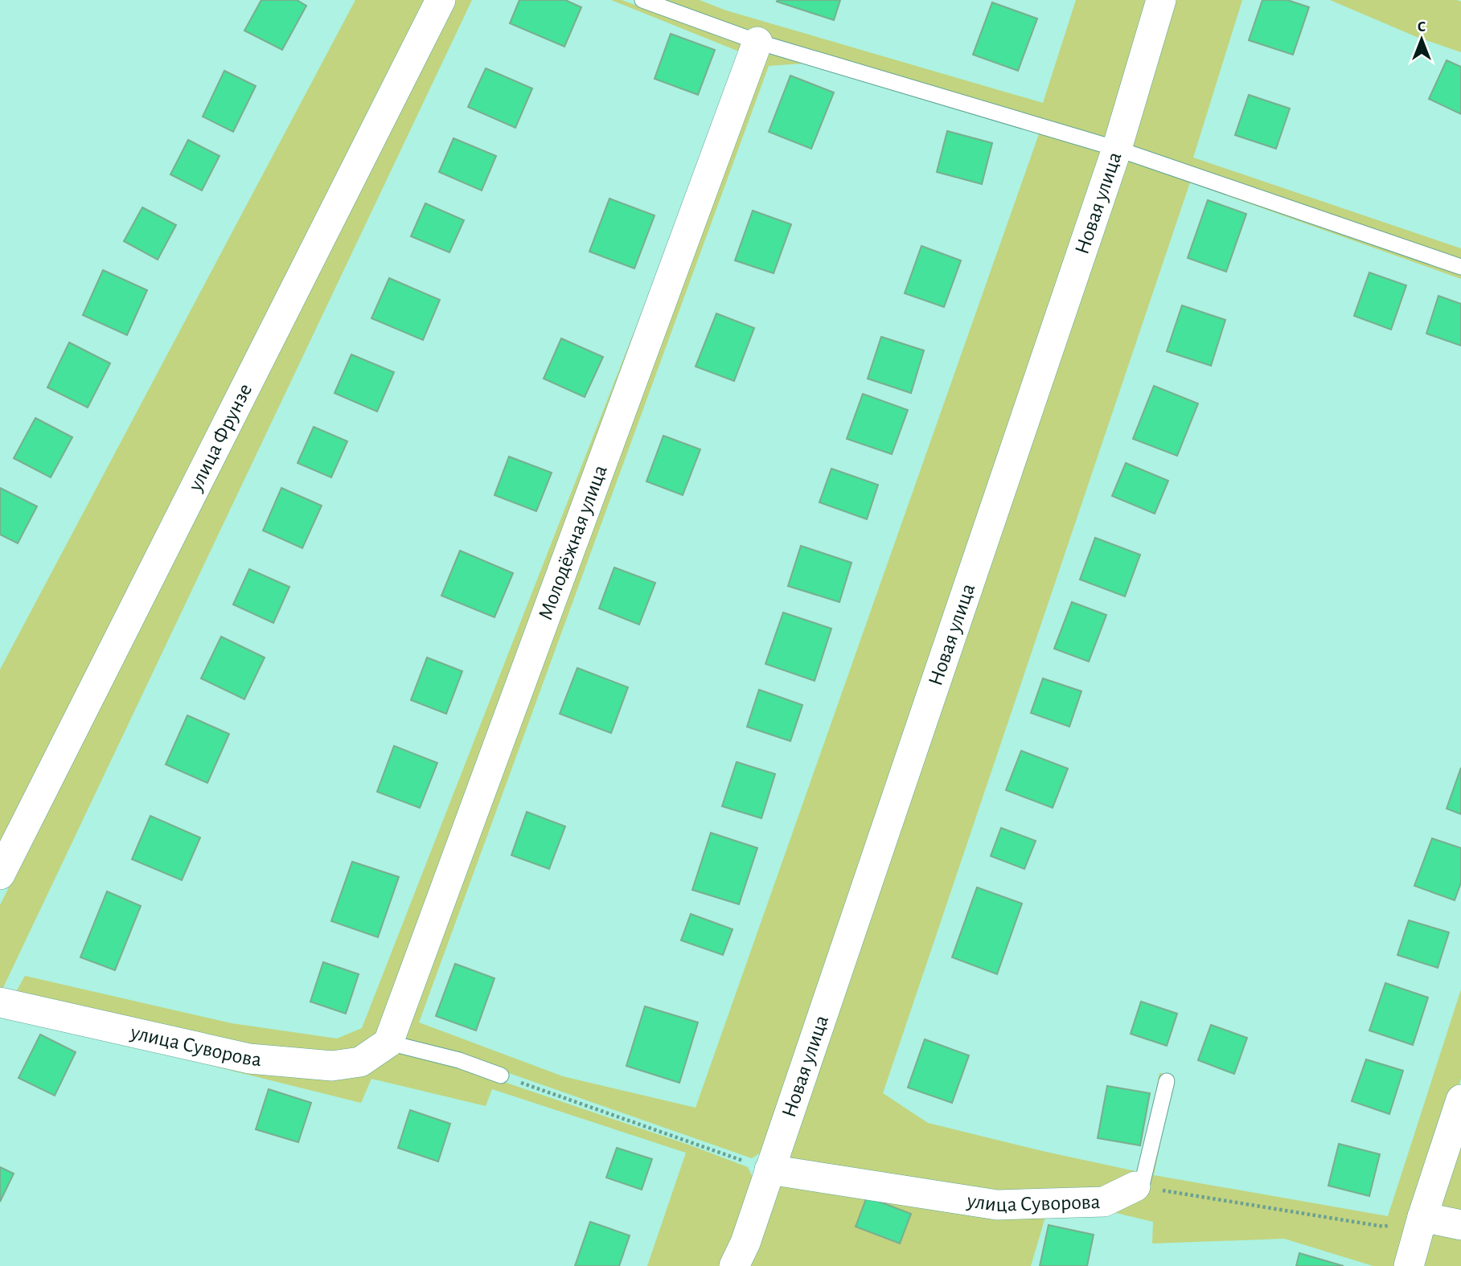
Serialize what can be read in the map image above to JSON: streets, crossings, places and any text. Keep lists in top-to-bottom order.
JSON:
{
  "streets": {
    "street": [
      "Новая улица",
      "улица Фрунзе",
      "Молодёжная улица",
      "улица Суворова"
    ]
  },
  "crossings": [
    ["Новая улица", "улица Суворова"],
    ["Молодёжная улица", "улица Суворова"]
  ],
  "north": "top"
}
